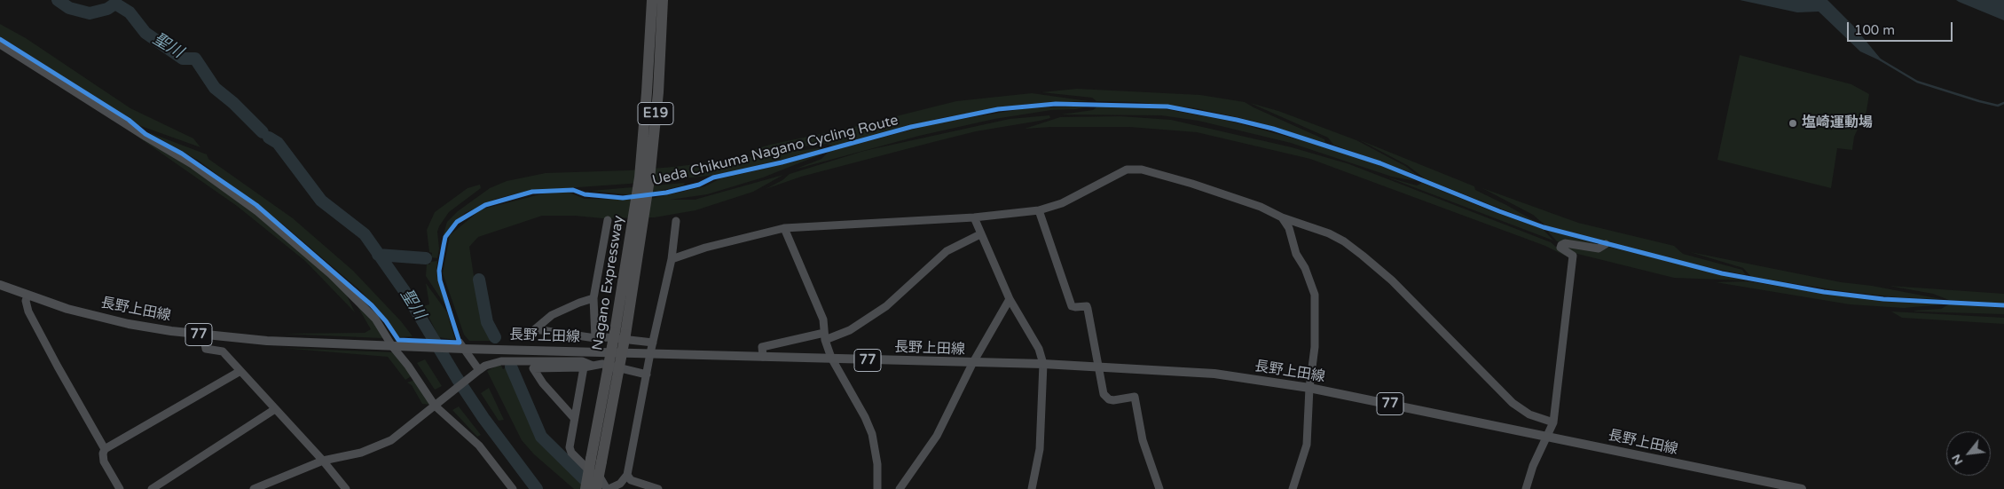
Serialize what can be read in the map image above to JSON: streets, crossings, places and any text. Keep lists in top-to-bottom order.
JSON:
{
  "streets": {
    "highway": ["E19", "Nagano Expressway"],
    "main road": ["長野上田線", "77"],
    "cycle path": ["Ueda Chikuma Nagano Cycling Route"]
  },
  "water": ["聖川"],
  "places": ["塩崎運動場"],
  "scale_bar": "100 m",
  "north": "bottom left"
}
